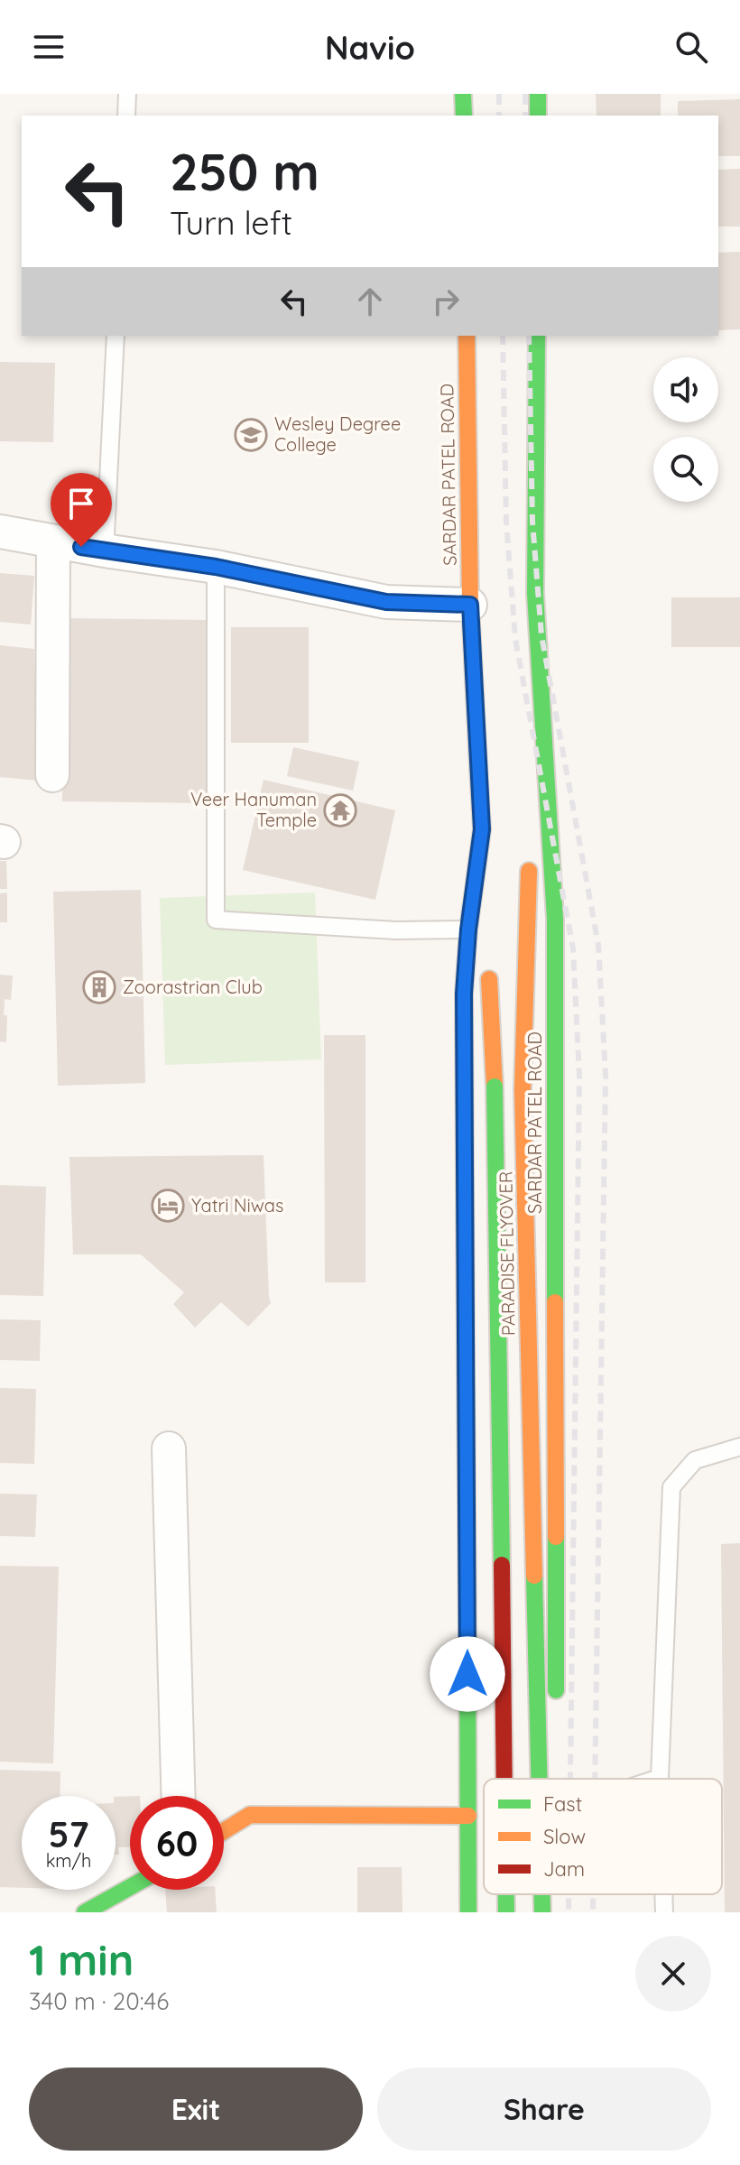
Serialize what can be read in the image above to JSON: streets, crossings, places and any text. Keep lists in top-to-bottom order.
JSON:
{
  "streets": {
    "main road": ["SARDAR PATEL ROAD", "PARADISE FLYOVER"]
  },
  "places": {
    "school or university": ["Wesley Degree College"],
    "temple": ["Veer Hanuman Temple"],
    "building": ["Zoorastrian Club"],
    "hotel": ["Yatri Niwas"]
  },
  "legend": ["Fast", "Slow", "Jam"],
  "page": {
    "header": "Navio",
    "turn": ["250 m", "Turn left"],
    "speed": "57 km/h",
    "limit": "60",
    "heading": ["1 min", "340 m · 20:46"],
    "buttons": ["Exit", "Share"]
  }
}
